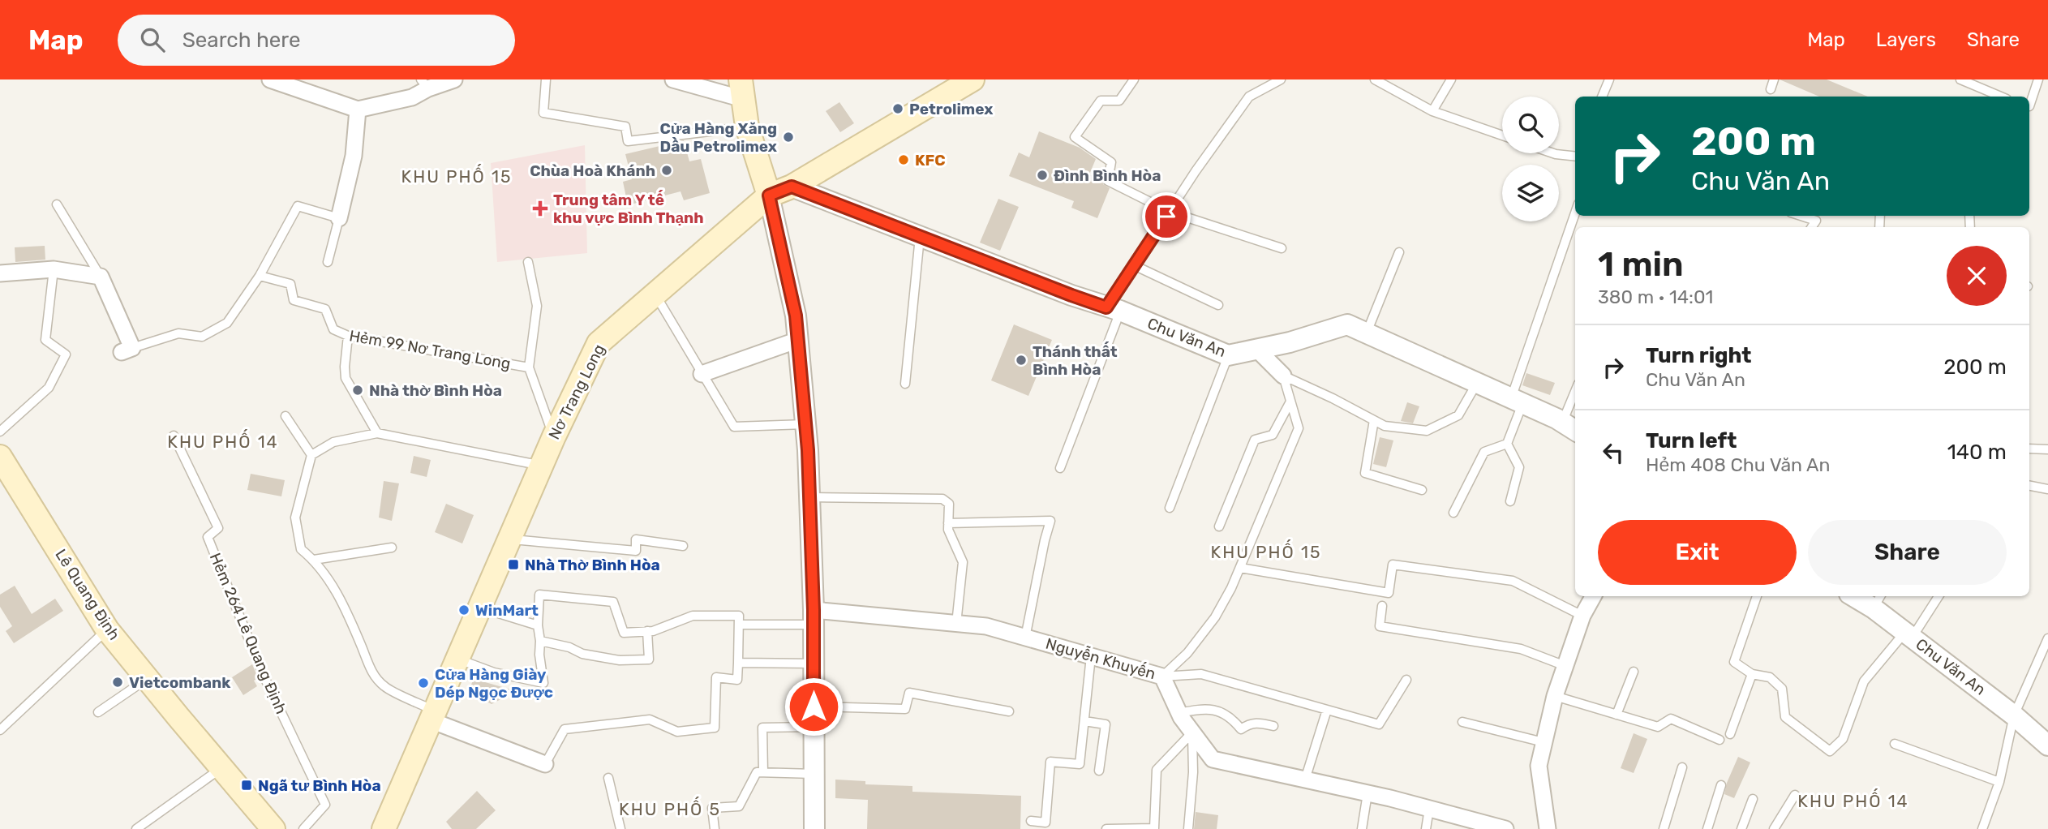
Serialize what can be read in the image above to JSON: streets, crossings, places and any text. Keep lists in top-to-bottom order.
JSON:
{
  "streets": {
    "main road": ["Nơ Trang Long", "Lê Quang Định"],
    "street": ["Chu Văn An", "Nguyễn Khuyến"],
    "lane": ["Hẻm 99 Nơ Trang Long", "Hẻm 264 Lê Quang Định"]
  },
  "crossings": [
    ["Chu Văn An", "Nơ Trang Long"],
    ["Hẻm 99 Nơ Trang Long", "Nơ Trang Long"]
  ],
  "districts": [
    "KHU PHỐ 15",
    "KHU PHỐ 14",
    "KHU PHỐ 15",
    "KHU PHỐ 14",
    "KHU PHỐ 5"
  ],
  "places": {
    "other": [
      "Petrolimex",
      "Cửa Hàng Xăng Dầu Petrolimex",
      "KFC",
      "Chùa Hoà Khánh",
      "Đình Bình Hòa",
      "Thánh thất Bình Hòa",
      "Nhà thờ Bình Hòa",
      "WinMart",
      "Vietcombank",
      "Cửa Hàng Giày Dép Ngọc Được"
    ],
    "health": ["Trung tâm Y tế khu vực Bình Thạnh"],
    "transit": ["Nhà Thờ Bình Hòa", "Ngã tư Bình Hòa"]
  },
  "page": {
    "header": "Map",
    "search": "Search here",
    "nav": ["Map", "Layers", "Share"],
    "turn": ["200 m", "Chu Văn An"],
    "heading": ["1 min", "380 m · 14:01"],
    "list": [
      {
        "name": "Turn right",
        "note": "Chu Văn An",
        "value": "200 m"
      },
      {
        "name": "Turn left",
        "note": "Hẻm 408 Chu Văn An",
        "value": "140 m"
      }
    ],
    "buttons": ["Exit", "Share"]
  }
}
